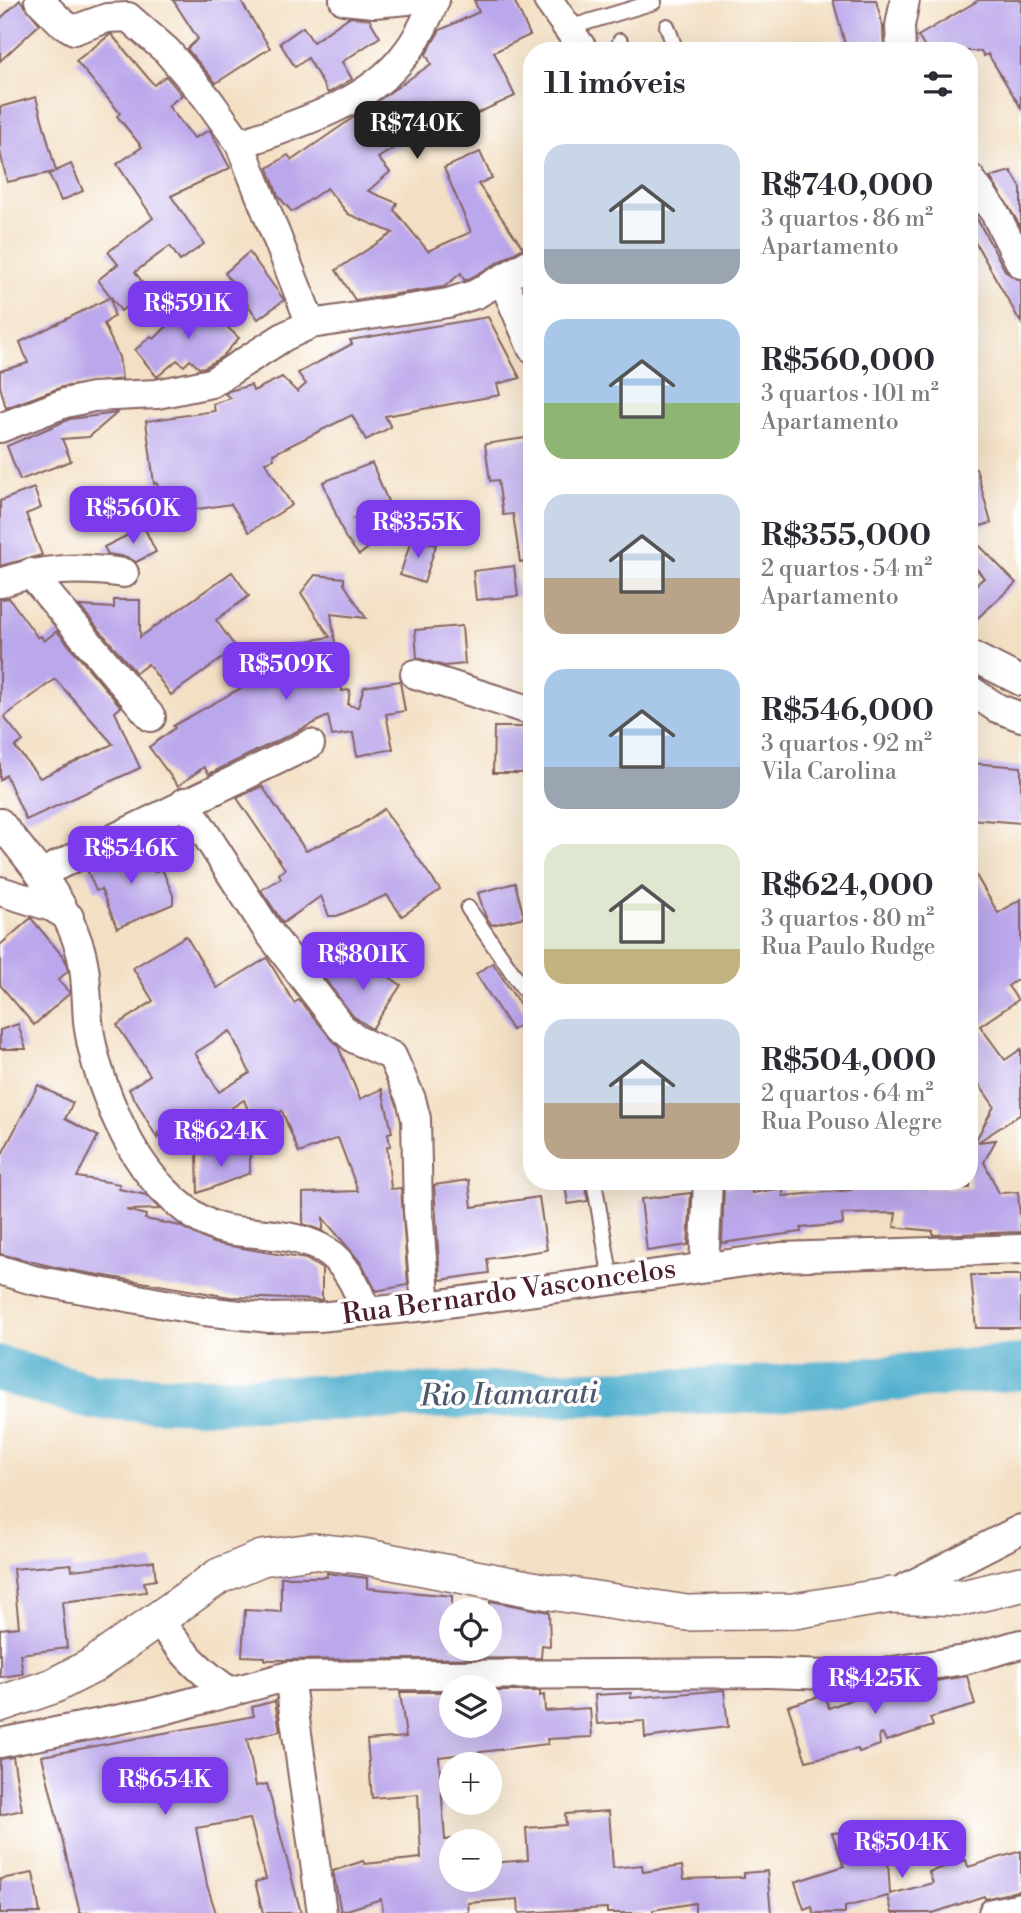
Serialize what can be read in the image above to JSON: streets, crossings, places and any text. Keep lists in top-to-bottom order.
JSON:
{
  "streets": {
    "street": ["Rua Bernardo Vasconcelos"]
  },
  "water": ["Rio Itamarati"],
  "page": {
    "heading": "11 imóveis",
    "price": [
      "R$740K",
      "R$591K",
      "R$560K",
      "R$355K",
      "R$509K",
      "R$546K",
      "R$801K",
      "R$624K",
      "R$425K",
      "R$654K",
      "R$504K"
    ],
    "list": [
      {
        "name": "R$740,000",
        "note": "3 quartos · 86 m² · Apartamento"
      },
      {
        "name": "R$560,000",
        "note": "3 quartos · 101 m² · Apartamento"
      },
      {
        "name": "R$355,000",
        "note": "2 quartos · 54 m² · Apartamento"
      },
      {
        "name": "R$546,000",
        "note": "3 quartos · 92 m² · Vila Carolina"
      },
      {
        "name": "R$624,000",
        "note": "3 quartos · 80 m² · Rua Paulo Rudge"
      },
      {
        "name": "R$504,000",
        "note": "2 quartos · 64 m² · Rua Pouso Alegre"
      }
    ],
    "map_buttons": ["+", "−"]
  }
}
